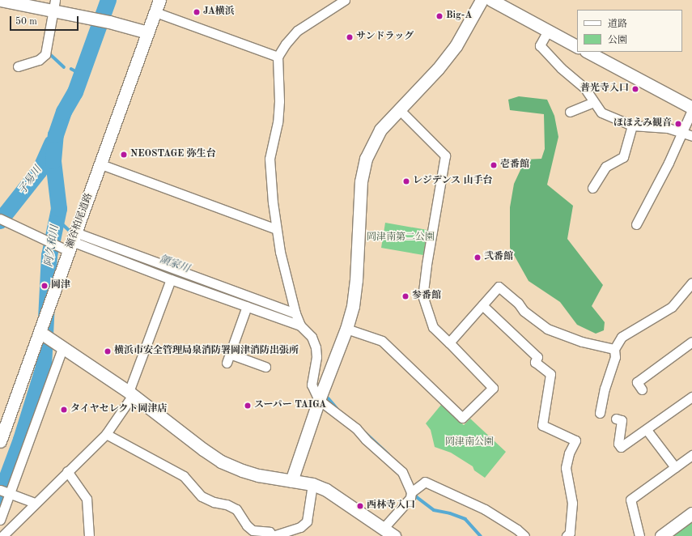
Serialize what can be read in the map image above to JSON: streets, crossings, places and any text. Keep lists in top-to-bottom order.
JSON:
{
  "streets": {
    "street": ["瀬谷柏尾道路"]
  },
  "water": ["子易川", "阿久和川", "領家川"],
  "parks": ["岡津南第二公園", "岡津南公園"],
  "places": [
    "JA横浜",
    "Big-A",
    "サンドラッグ",
    "普光寺入口",
    "ほほえみ観音",
    "NEOSTAGE 弥生台",
    "壱番館",
    "レジデンス 山手台",
    "弐番館",
    "岡津",
    "参番館",
    "横浜市安全管理局泉消防署岡津消防出張所",
    "スーパー TAIGA",
    "タイヤセレクト岡津店",
    "西林寺入口"
  ],
  "legend": ["道路", "公園"],
  "scale_bar": "50 m"
}
